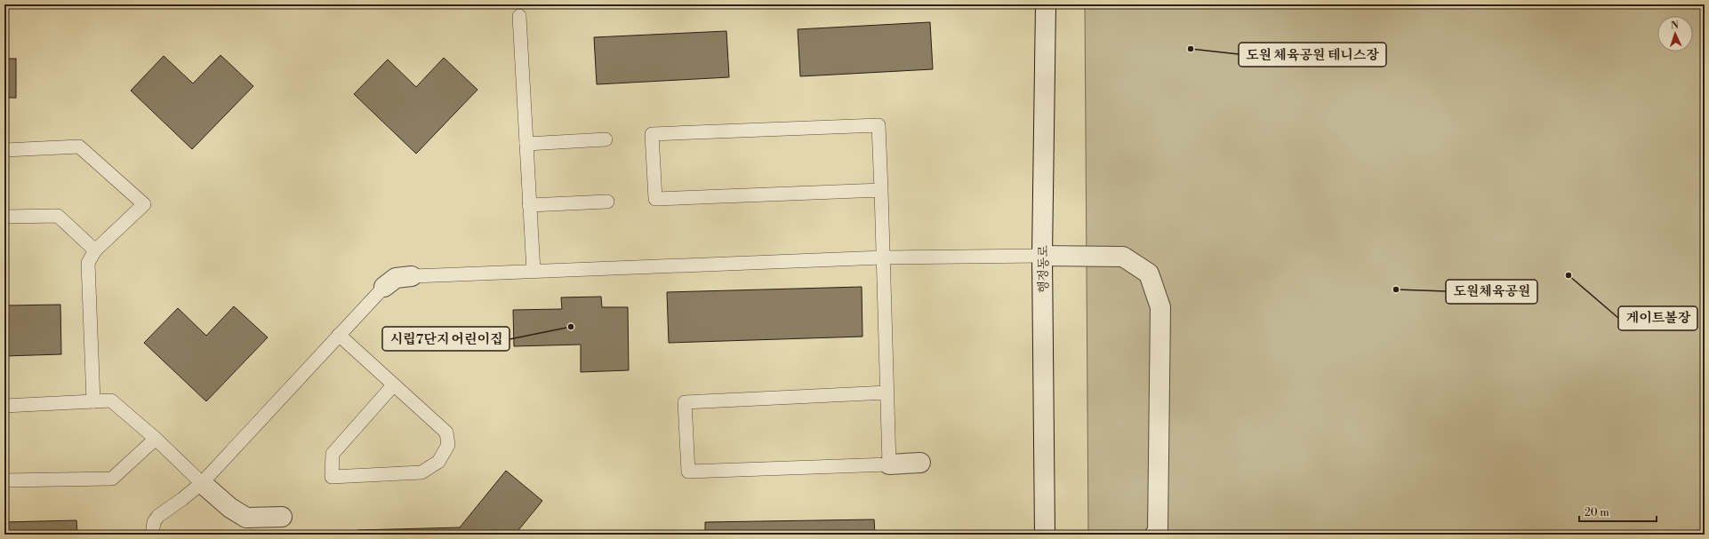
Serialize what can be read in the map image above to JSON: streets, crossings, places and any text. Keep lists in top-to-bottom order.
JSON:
{
  "streets": {
    "street": ["행정동로"]
  },
  "places": [
    "도원 체육공원 테니스장",
    "게이트볼장",
    "도원체육공원",
    "시립7단지 어린이집"
  ],
  "scale_bar": "20 m",
  "north": "top"
}
